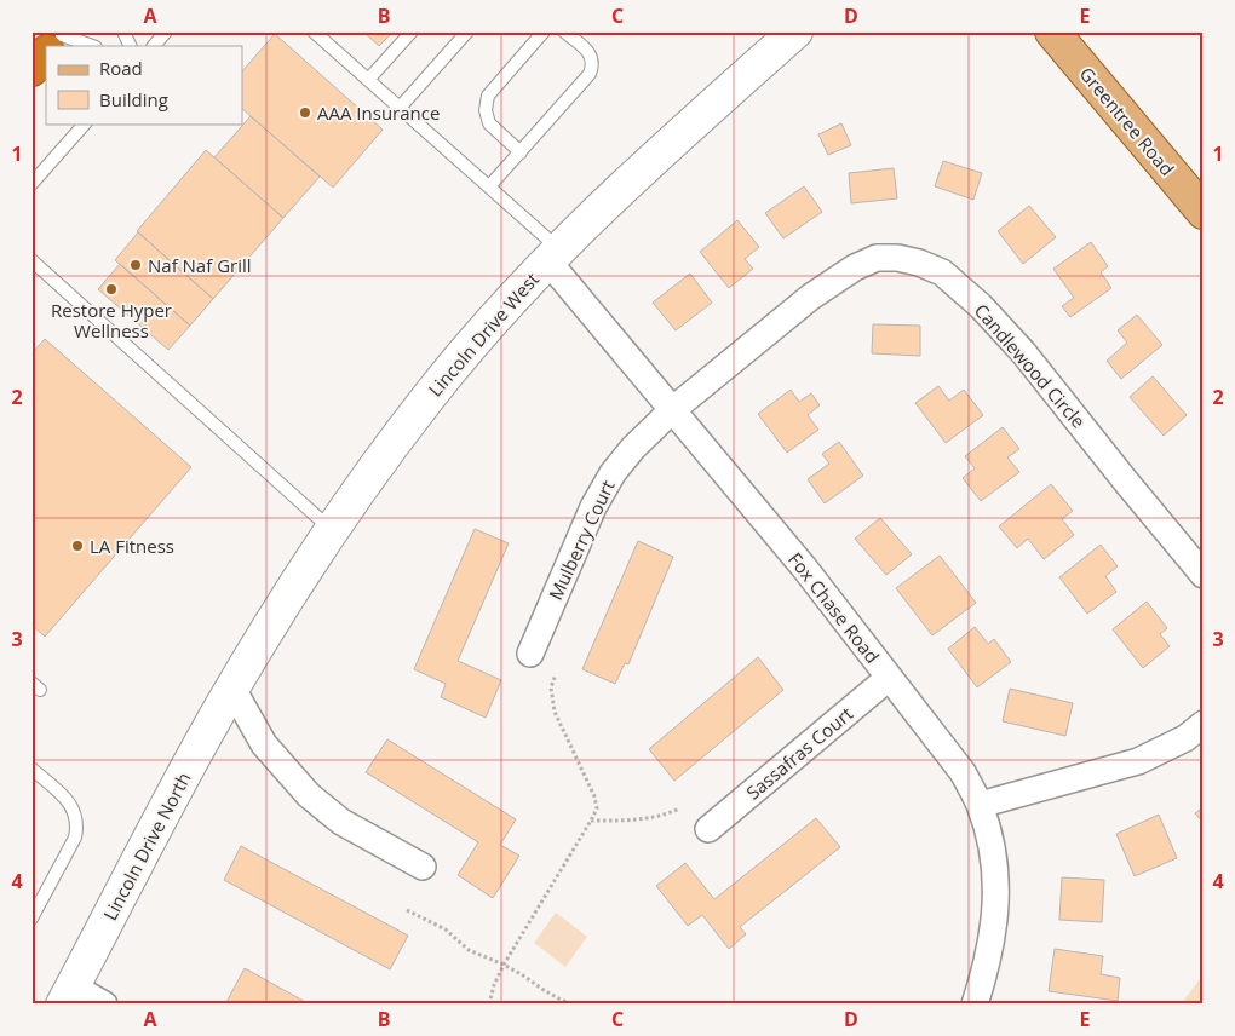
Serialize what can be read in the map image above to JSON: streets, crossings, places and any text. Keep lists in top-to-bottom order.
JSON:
{
  "streets": {
    "main road": ["Greentree Road"],
    "street": [
      "Lincoln Drive West",
      "Candlewood Circle",
      "Mulberry Court",
      "Fox Chase Road",
      "Sassafras Court",
      "Lincoln Drive North"
    ]
  },
  "crossings": [
    ["Lincoln Drive West", "Fox Chase Road"],
    ["Lincoln Drive West", "Lincoln Drive North"],
    ["Candlewood Circle", "Mulberry Court"],
    ["Candlewood Circle", "Fox Chase Road"],
    ["Mulberry Court", "Fox Chase Road"],
    ["Fox Chase Road", "Sassafras Court"]
  ],
  "places": [
    "AAA Insurance",
    "Naf Naf Grill",
    "Restore Hyper Wellness",
    "LA Fitness"
  ],
  "legend": ["Road", "Building"],
  "grid": {
    "columns": [
      "A",
      "B",
      "C",
      "D",
      "E"
    ],
    "rows": [
      "1",
      "2",
      "3",
      "4"
    ]
  }
}
